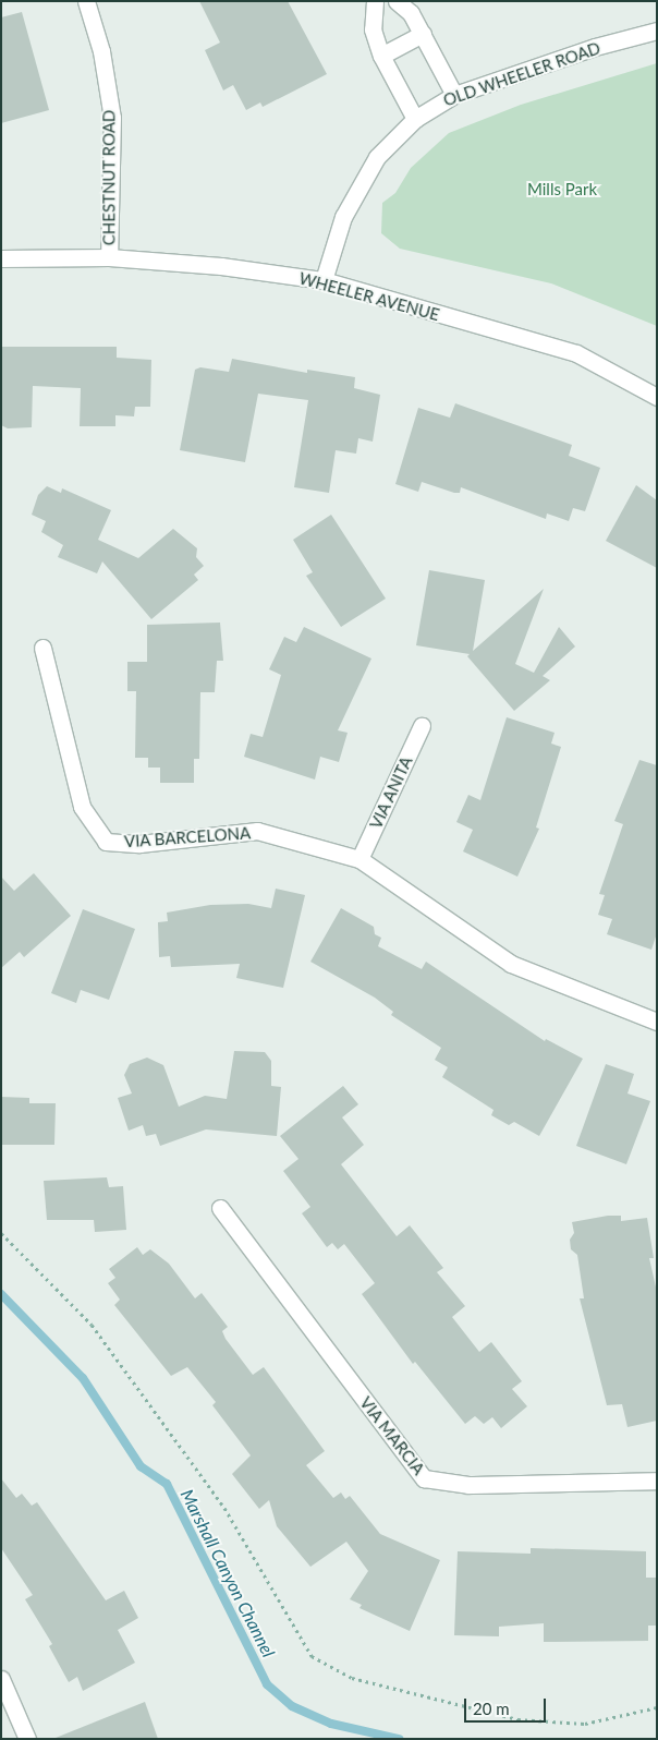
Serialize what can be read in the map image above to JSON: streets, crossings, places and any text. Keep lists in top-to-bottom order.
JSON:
{
  "streets": {
    "street": [
      "OLD WHEELER ROAD",
      "CHESTNUT ROAD",
      "WHEELER AVENUE",
      "VIA ANITA",
      "VIA BARCELONA",
      "VIA MARCIA"
    ]
  },
  "crossings": [
    ["OLD WHEELER ROAD", "WHEELER AVENUE"],
    ["CHESTNUT ROAD", "WHEELER AVENUE"],
    ["VIA ANITA", "VIA BARCELONA"]
  ],
  "water": ["Marshall Canyon Channel"],
  "parks": ["Mills Park"],
  "scale_bar": "20 m"
}
